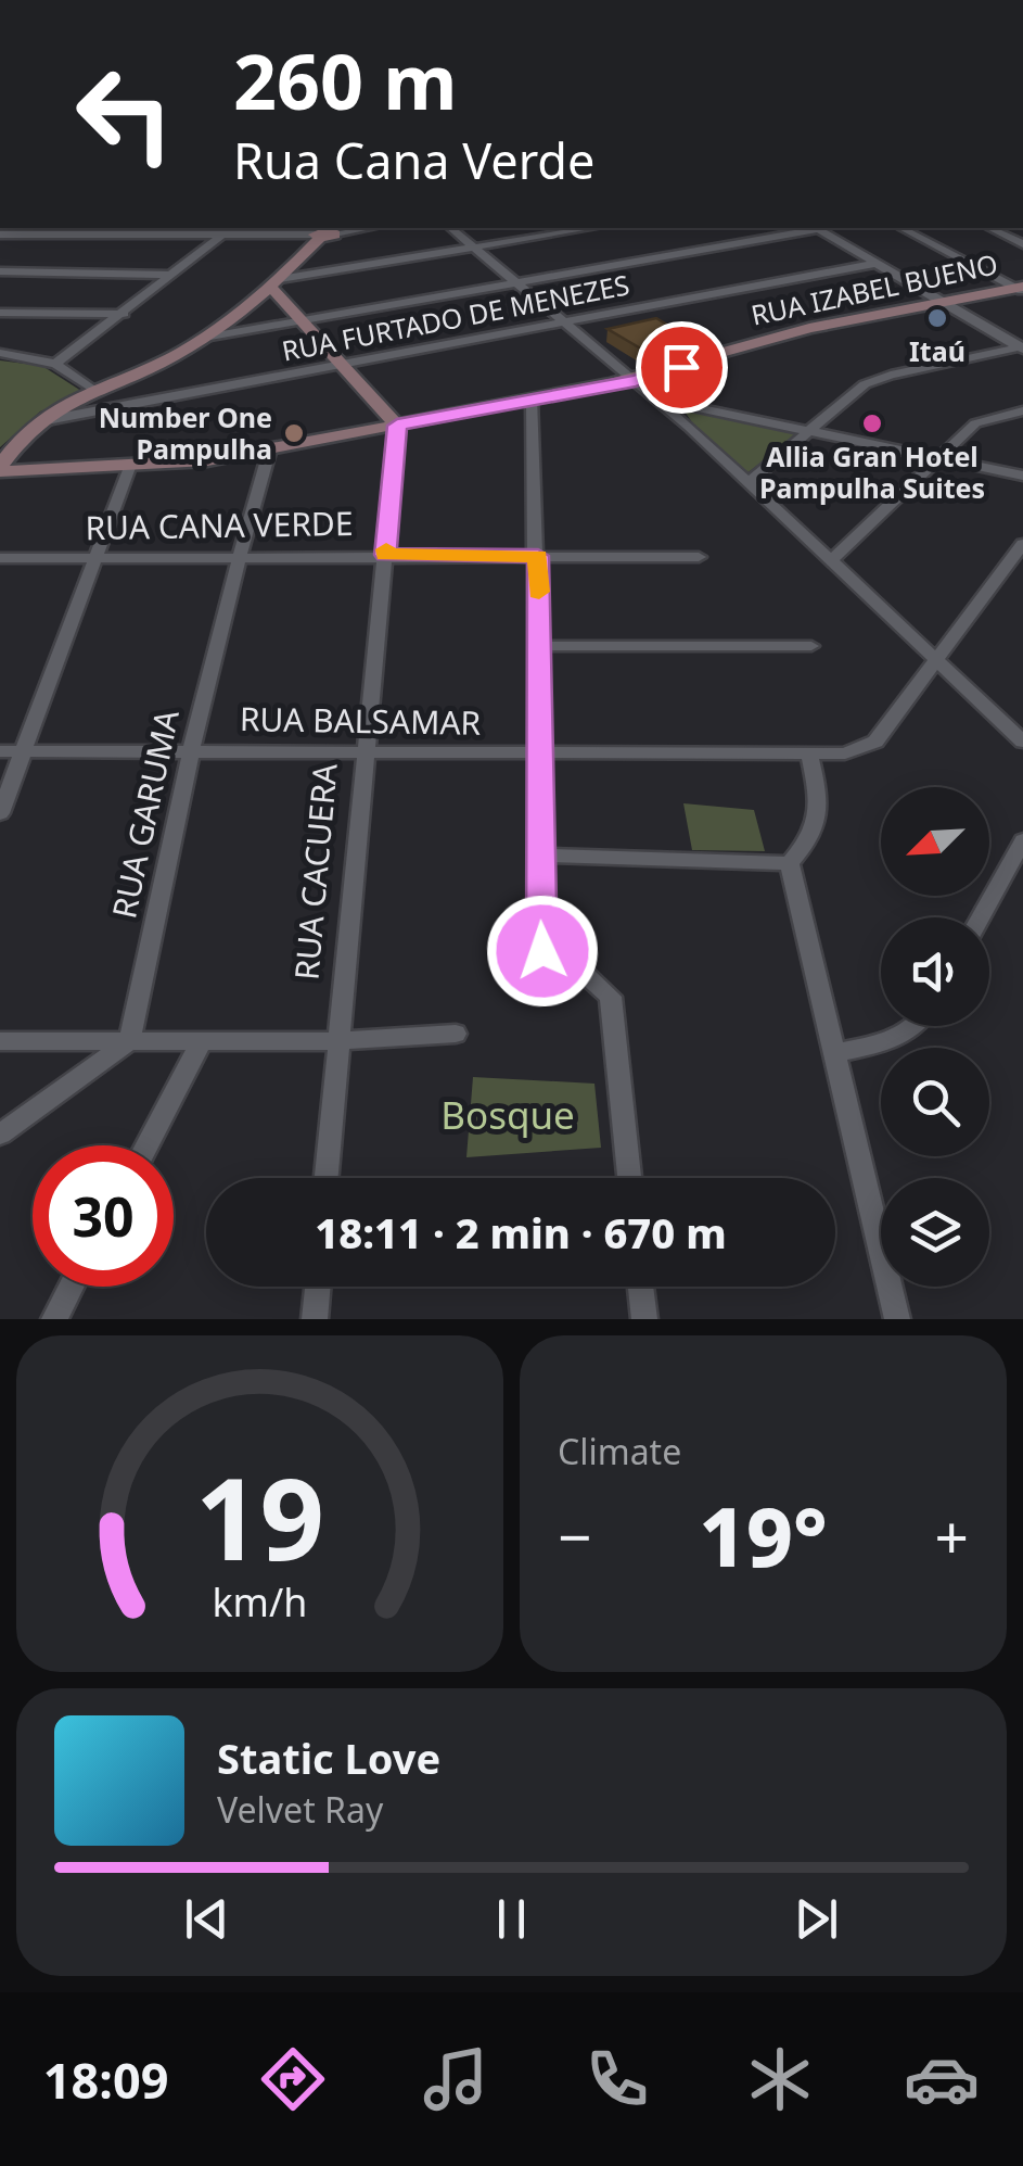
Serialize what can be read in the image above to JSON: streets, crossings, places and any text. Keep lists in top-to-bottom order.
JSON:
{
  "streets": {
    "street": [
      "RUA IZABEL BUENO",
      "RUA FURTADO DE MENEZES",
      "RUA CANA VERDE",
      "RUA BALSAMAR",
      "RUA GARUMA",
      "RUA CACUERA"
    ]
  },
  "crossings": [
    ["RUA IZABEL BUENO", "RUA GARUMA"],
    ["RUA IZABEL BUENO", "RUA CACUERA"],
    ["RUA CANA VERDE", "RUA GARUMA"],
    ["RUA CANA VERDE", "RUA CACUERA"],
    ["RUA BALSAMAR", "RUA GARUMA"],
    ["RUA BALSAMAR", "RUA CACUERA"]
  ],
  "parks": ["Bosque"],
  "places": ["Itaú", "Allia Gran Hotel Pampulha Suites", "Number One Pampulha"],
  "north": "bottom left",
  "page": {
    "turn": ["260 m", "Rua Cana Verde"],
    "limit": "30",
    "trip": "18:11 · 2 min · 670 m",
    "tile": "Climate",
    "heat": ["−", "19°", "+"],
    "song": ["Static Love", "Velvet Ray"],
    "tabs": "18:09",
    "gauge": ["19", "km/h"]
  }
}
